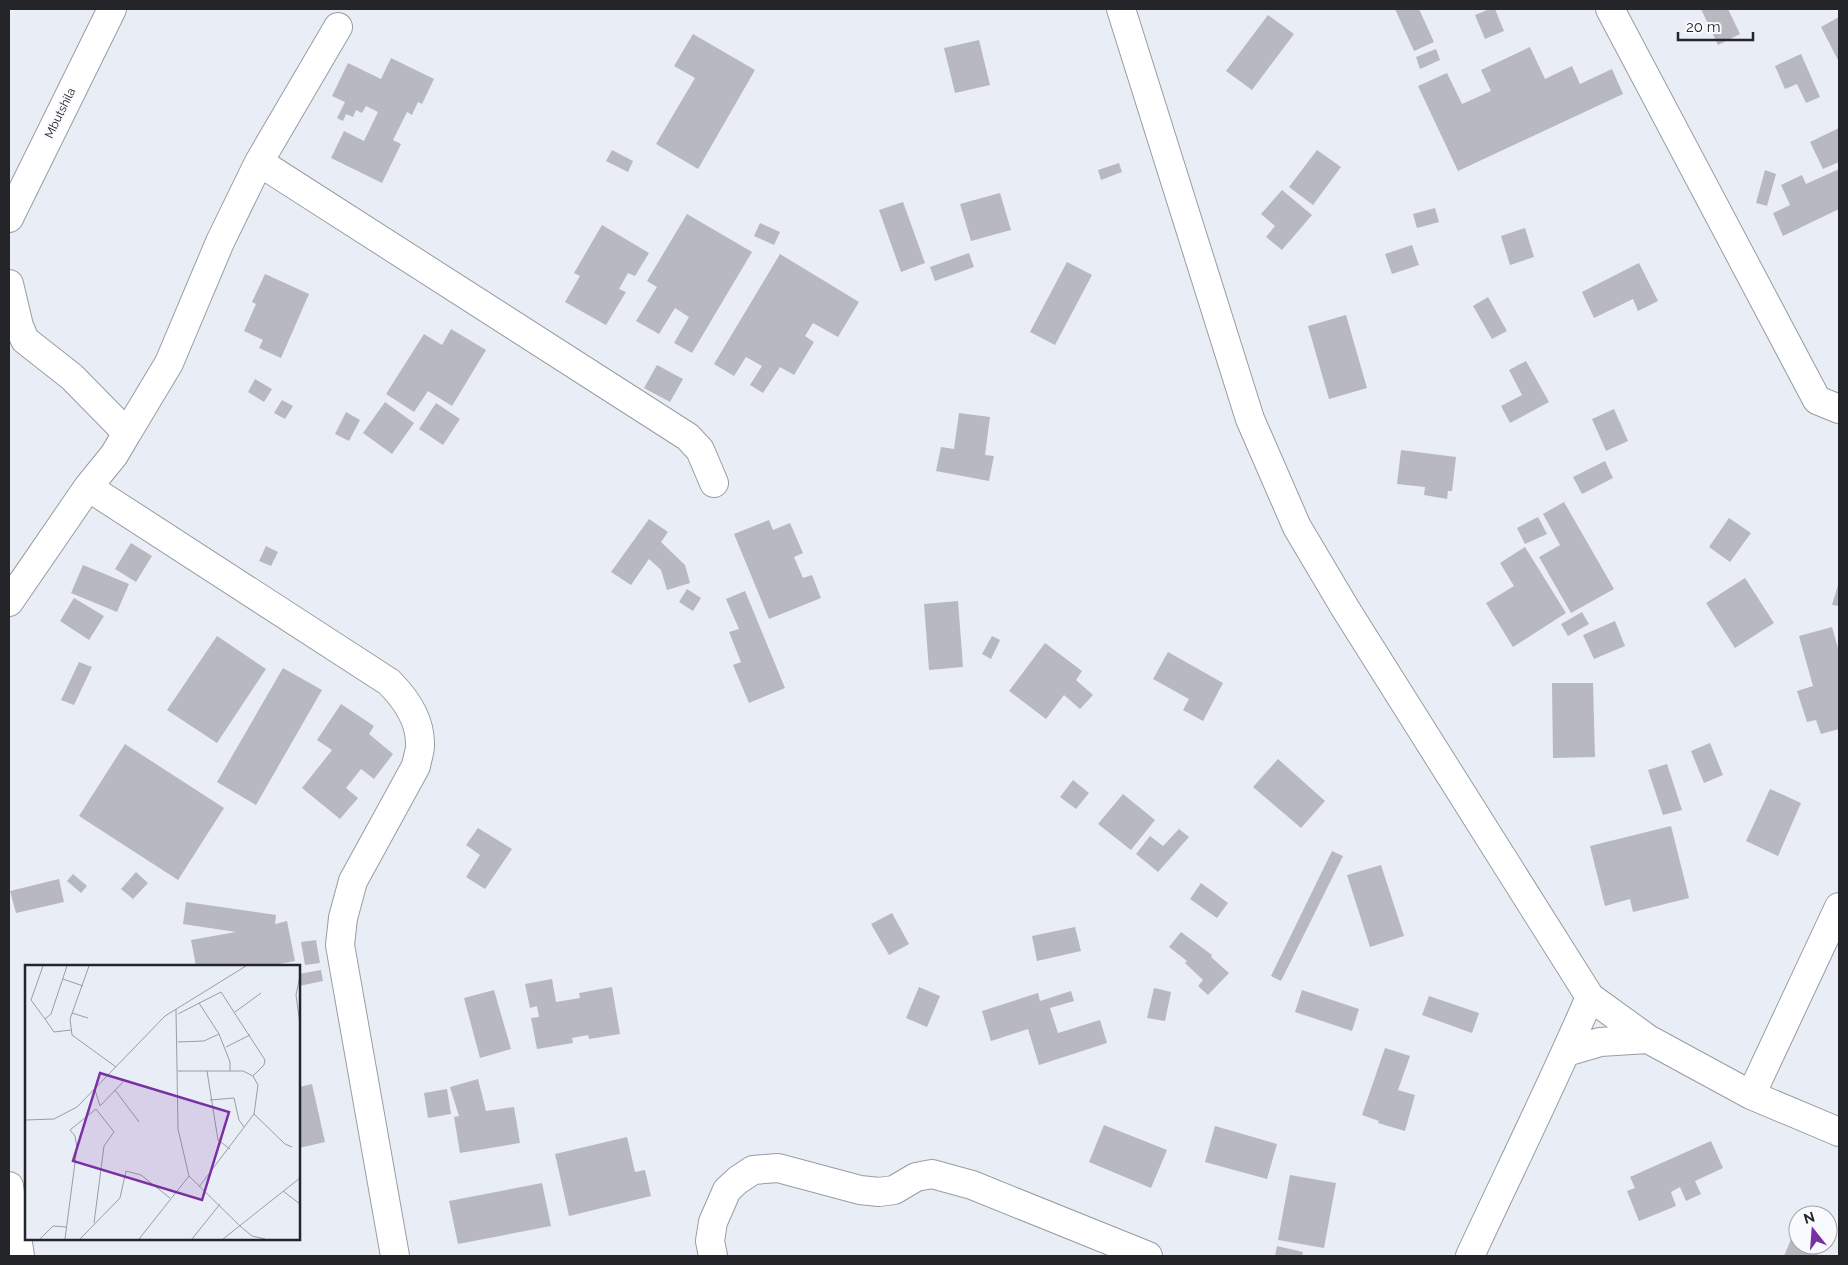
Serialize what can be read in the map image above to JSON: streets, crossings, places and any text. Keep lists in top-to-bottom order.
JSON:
{
  "streets": {
    "street": ["Mbutshila"]
  },
  "scale_bar": "20 m",
  "north": "top"
}
